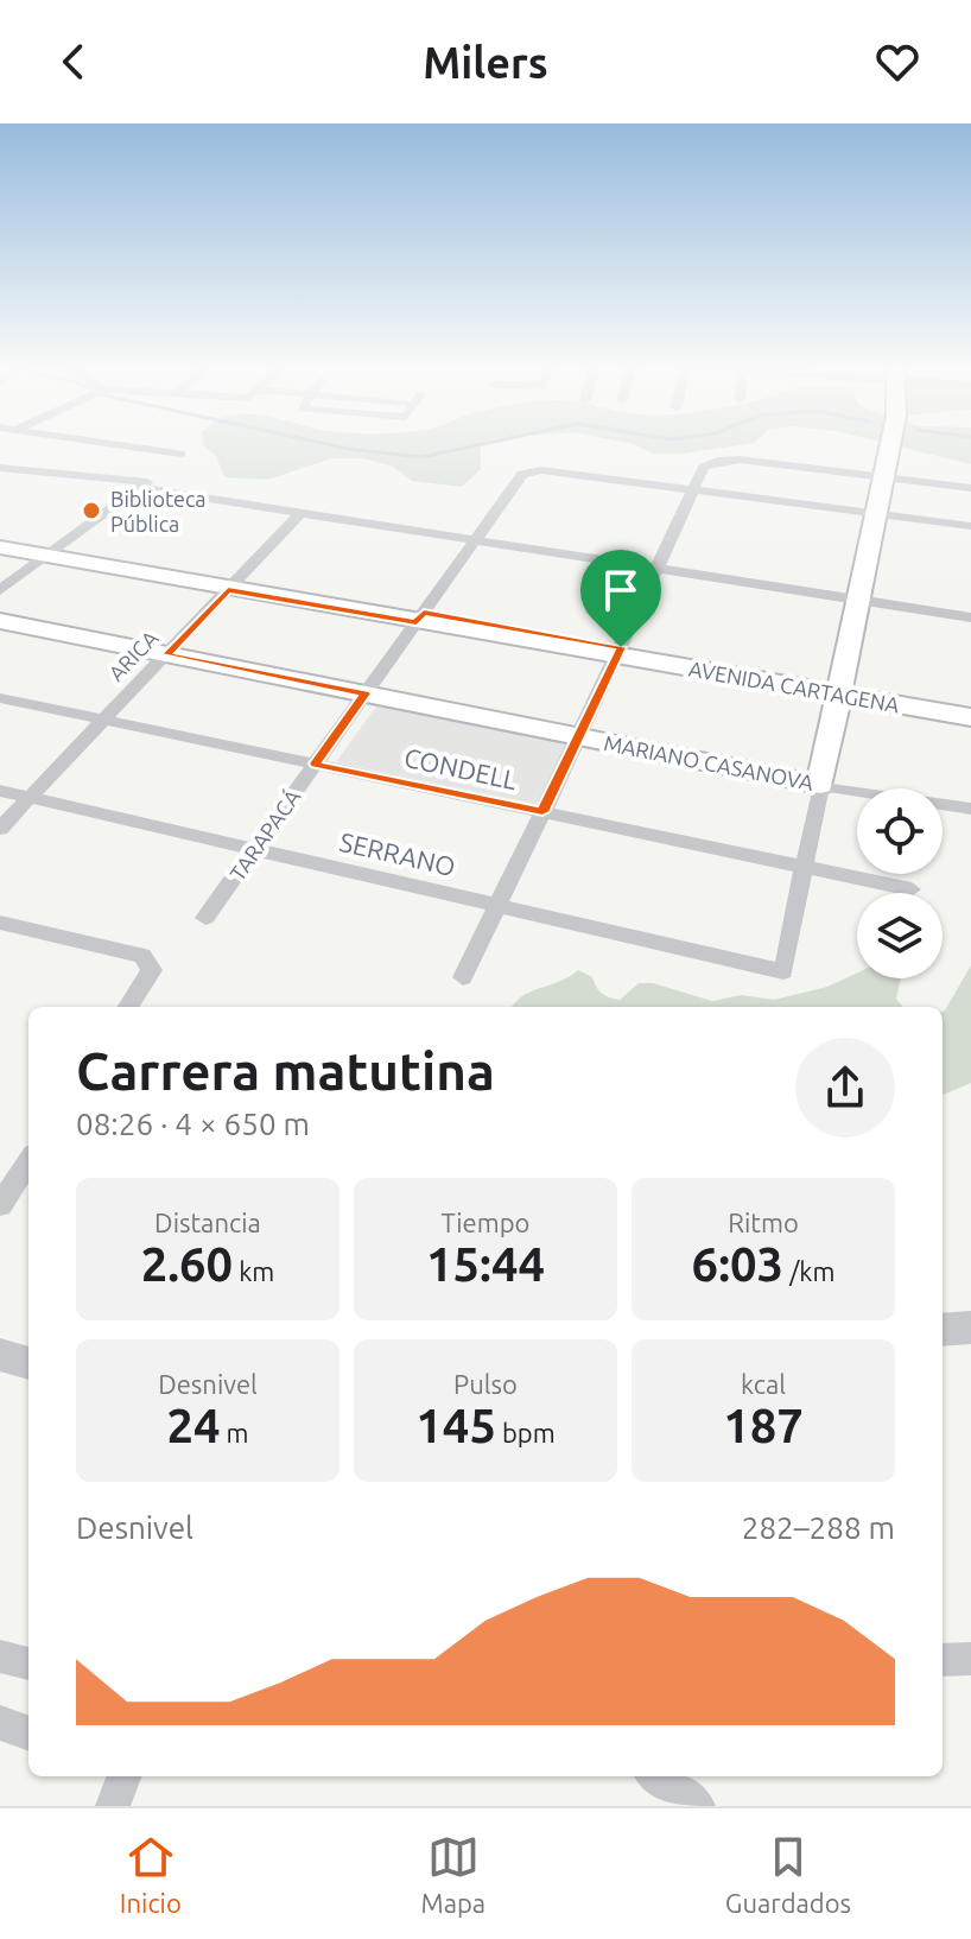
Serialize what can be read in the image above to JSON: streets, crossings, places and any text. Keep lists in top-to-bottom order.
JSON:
{
  "streets": {
    "main road": ["AVENIDA CARTAGENA", "MARIANO CASANOVA"],
    "street": [
      "ARICA",
      "CONDELL",
      "TARAPACÁ",
      "SERRANO"
    ]
  },
  "crossings": [
    ["ARICA", "AVENIDA CARTAGENA"],
    ["ARICA", "MARIANO CASANOVA"],
    ["ARICA", "CONDELL"],
    ["ARICA", "SERRANO"],
    ["AVENIDA CARTAGENA", "TARAPACÁ"],
    ["MARIANO CASANOVA", "TARAPACÁ"],
    ["CONDELL", "TARAPACÁ"],
    ["CONDELL", "SERRANO"],
    ["TARAPACÁ", "SERRANO"]
  ],
  "places": ["Biblioteca Pública"],
  "page": {
    "header": "Milers",
    "heading": ["Carrera matutina", "08:26 · 4 × 650 m"],
    "stats": [
      ["Distancia", "2.60 km"],
      ["Tiempo", "15:44"],
      ["Ritmo", "6:03 /km"],
      ["Desnivel", "24 m"],
      ["Pulso", "145 bpm"],
      ["kcal", "187"]
    ],
    "chart": ["Desnivel", "282–288 m"],
    "tabs": ["Inicio", "Mapa", "Guardados"]
  }
}
